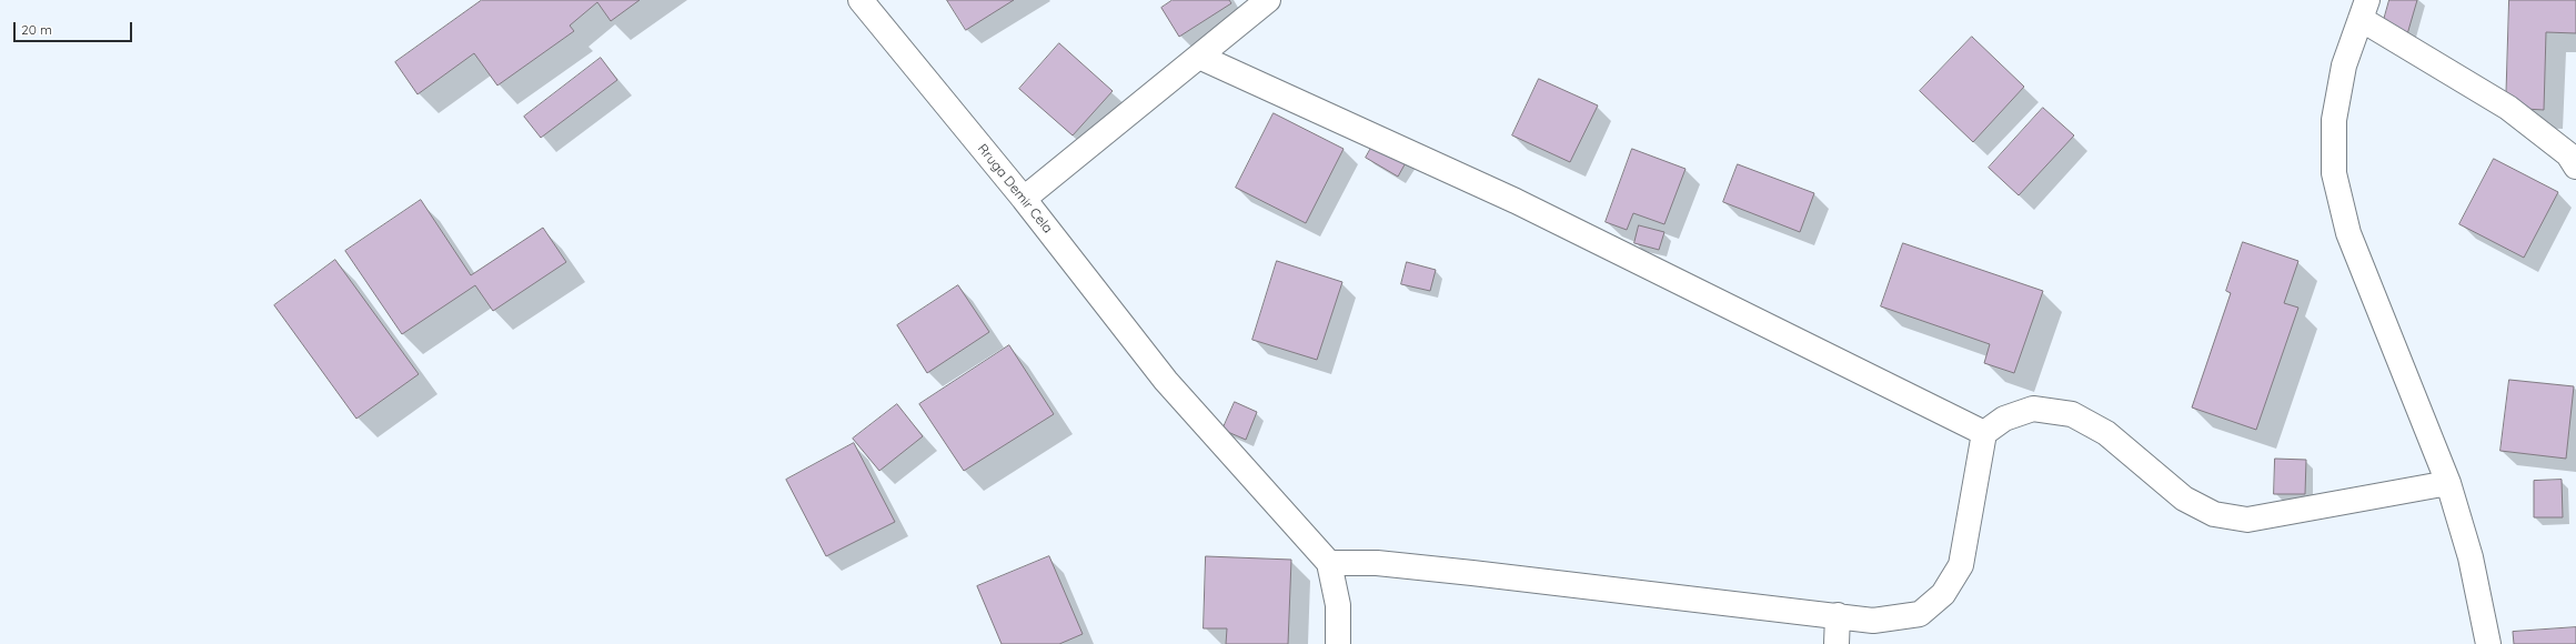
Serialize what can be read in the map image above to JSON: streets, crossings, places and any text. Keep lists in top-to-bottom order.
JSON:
{
  "streets": {
    "street": ["Rruga Demir Cela"]
  },
  "scale_bar": "20 m"
}
